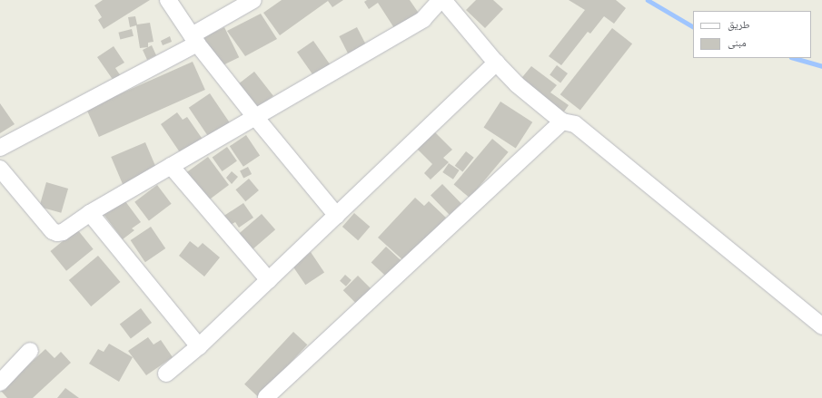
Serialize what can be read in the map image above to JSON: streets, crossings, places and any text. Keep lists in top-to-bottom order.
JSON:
{
  "legend": ["طريق", "مبنى"]
}
